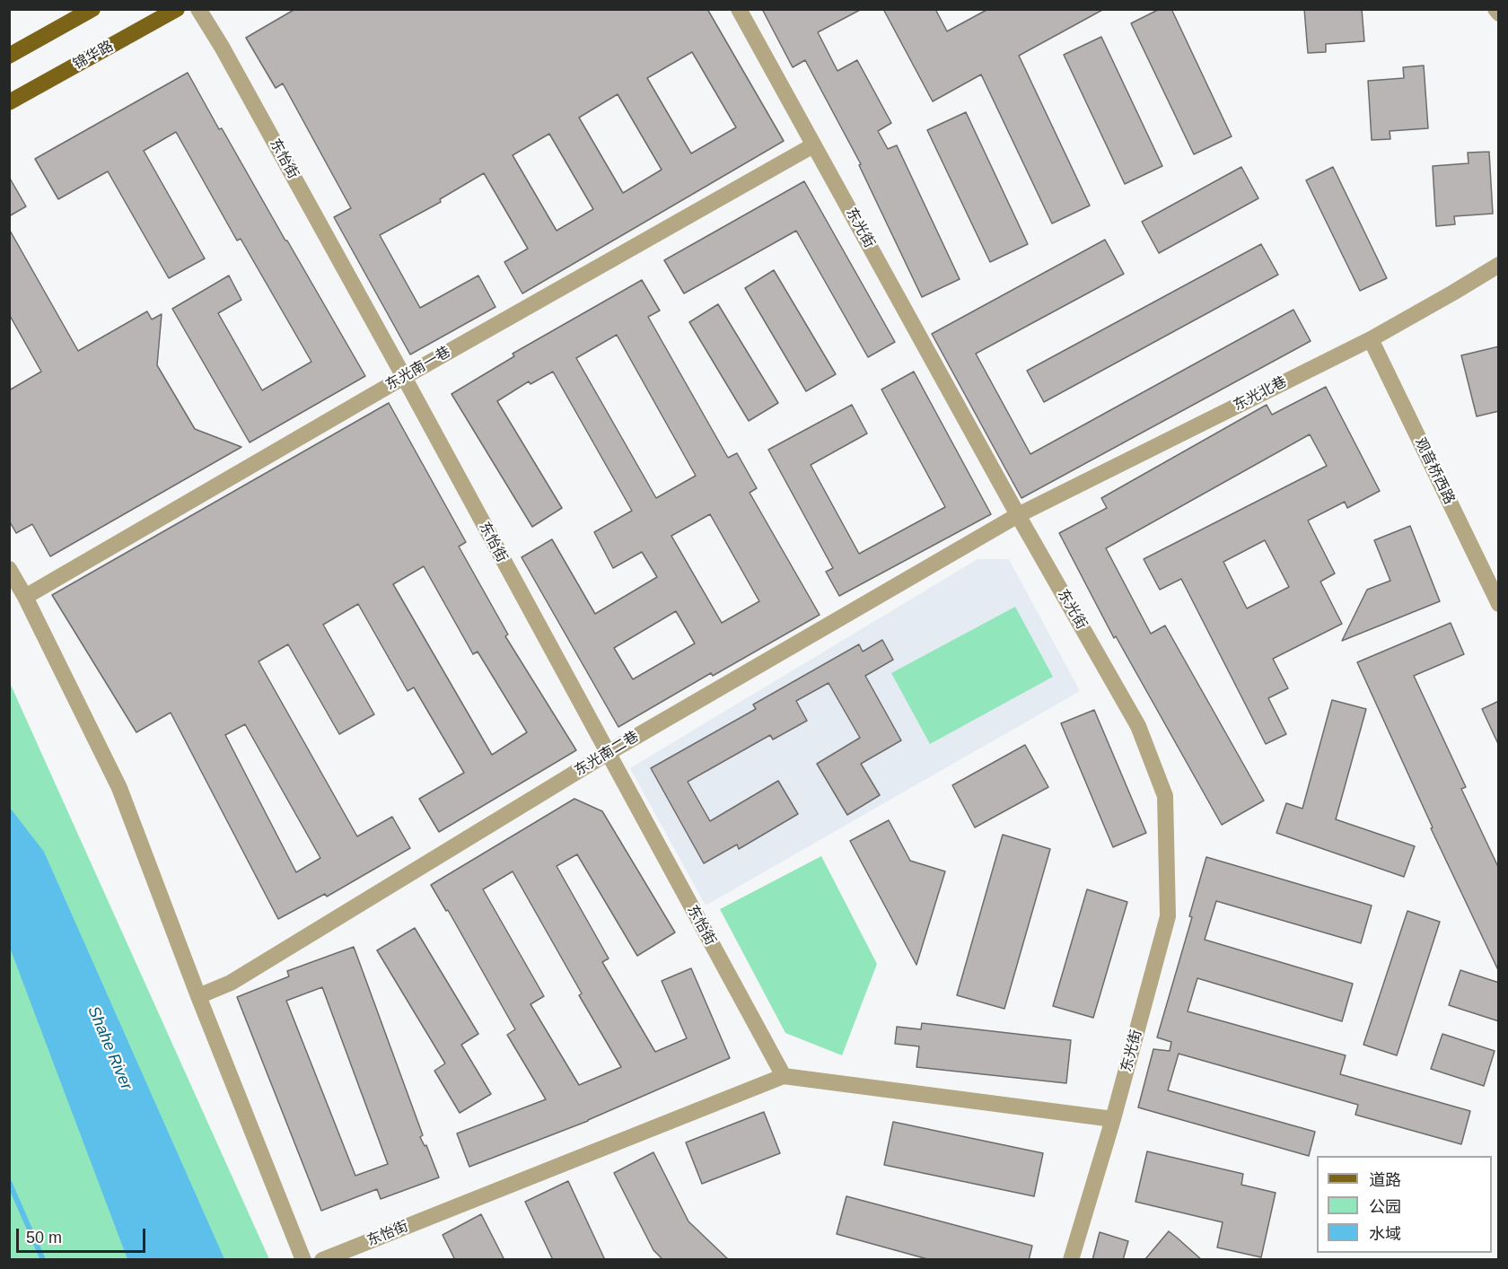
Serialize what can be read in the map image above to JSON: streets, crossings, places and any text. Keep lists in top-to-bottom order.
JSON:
{
  "streets": {
    "main road": ["锦华路"],
    "street": [
      "东怡街",
      "东光街",
      "东光南一巷",
      "东光北巷",
      "观音桥西路",
      "东光南二巷"
    ]
  },
  "crossings": [
    ["东怡街", "东光街"],
    ["东怡街", "东光南一巷"],
    ["东怡街", "东光南二巷"],
    ["东光街", "东光南一巷"],
    ["东光街", "东光北巷"],
    ["东光街", "东光南二巷"],
    ["东光北巷", "观音桥西路"],
    ["东光北巷", "东光南二巷"]
  ],
  "water": ["Shahe River"],
  "legend": ["道路", "公园", "水域"],
  "scale_bar": "50 m"
}
